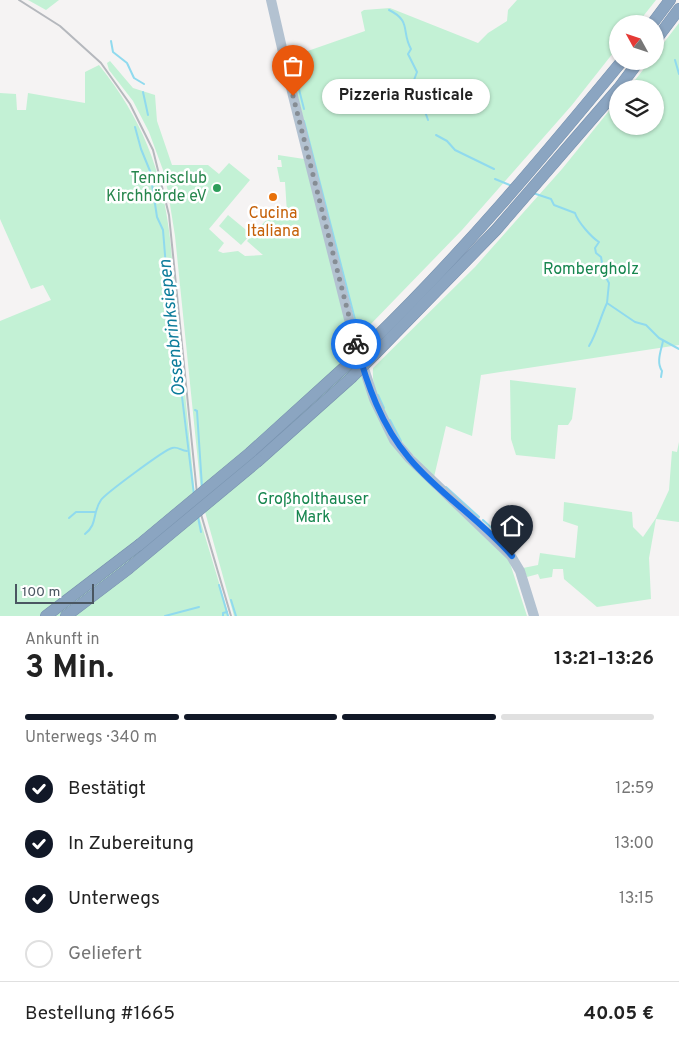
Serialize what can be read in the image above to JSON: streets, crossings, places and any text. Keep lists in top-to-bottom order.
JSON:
{
  "water": ["Ossenbrinksiepen"],
  "parks": ["Rombergholz", "Großholthauser Mark"],
  "places": ["Pizzeria Rusticale", "Tennisclub Kirchhörde eV", "Cucina Italiana"],
  "scale_bar": "100 m",
  "north": "top left",
  "page": {
    "bubble": "Pizzeria Rusticale",
    "scale": "100 m",
    "heading": ["3 Min.", "Ankunft in", "13:21–13:26"],
    "panel": ["Bestellung #1665", "40.05 €"],
    "bar": "Unterwegs · 340 m",
    "list": [
      ["Bestätigt", "12:59"],
      ["In Zubereitung", "13:00"],
      ["Unterwegs", "13:15"],
      "Geliefert"
    ]
  }
}
